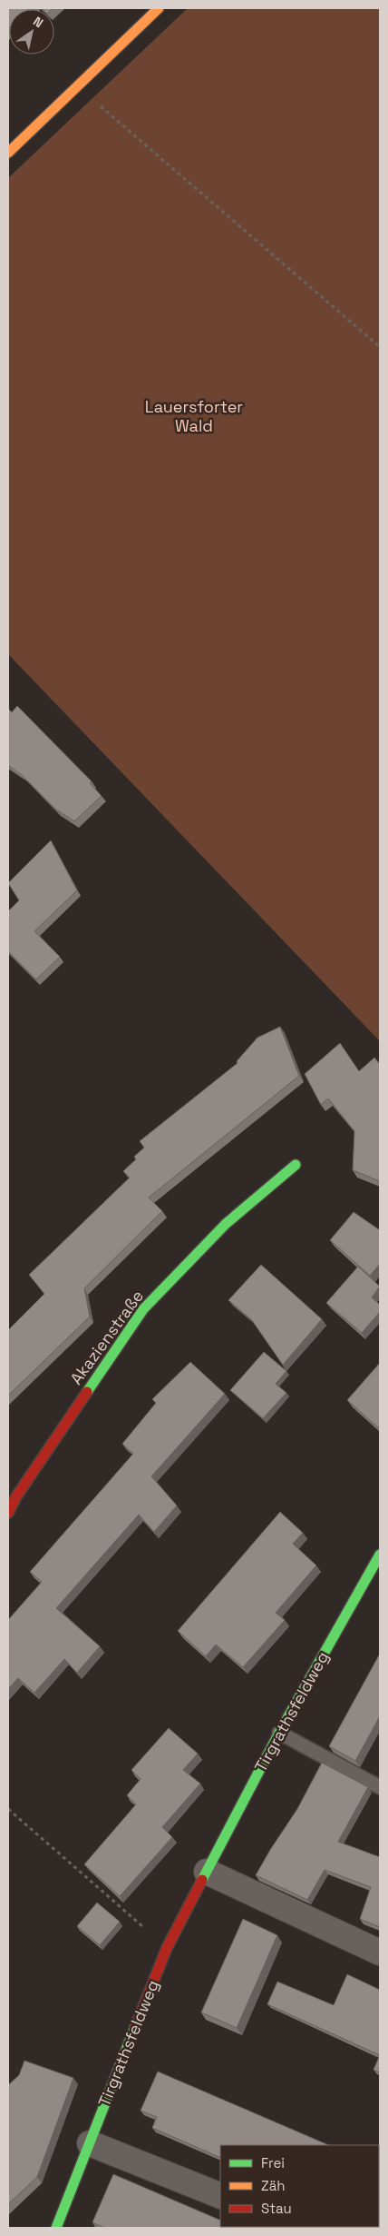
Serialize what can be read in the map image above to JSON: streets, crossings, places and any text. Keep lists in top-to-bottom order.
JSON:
{
  "streets": {
    "street": ["Akazienstraße", "Tirgrathsfeldweg"]
  },
  "parks": ["Lauersforter Wald"],
  "legend": ["Frei", "Zäh", "Stau"],
  "north": "top right"
}
